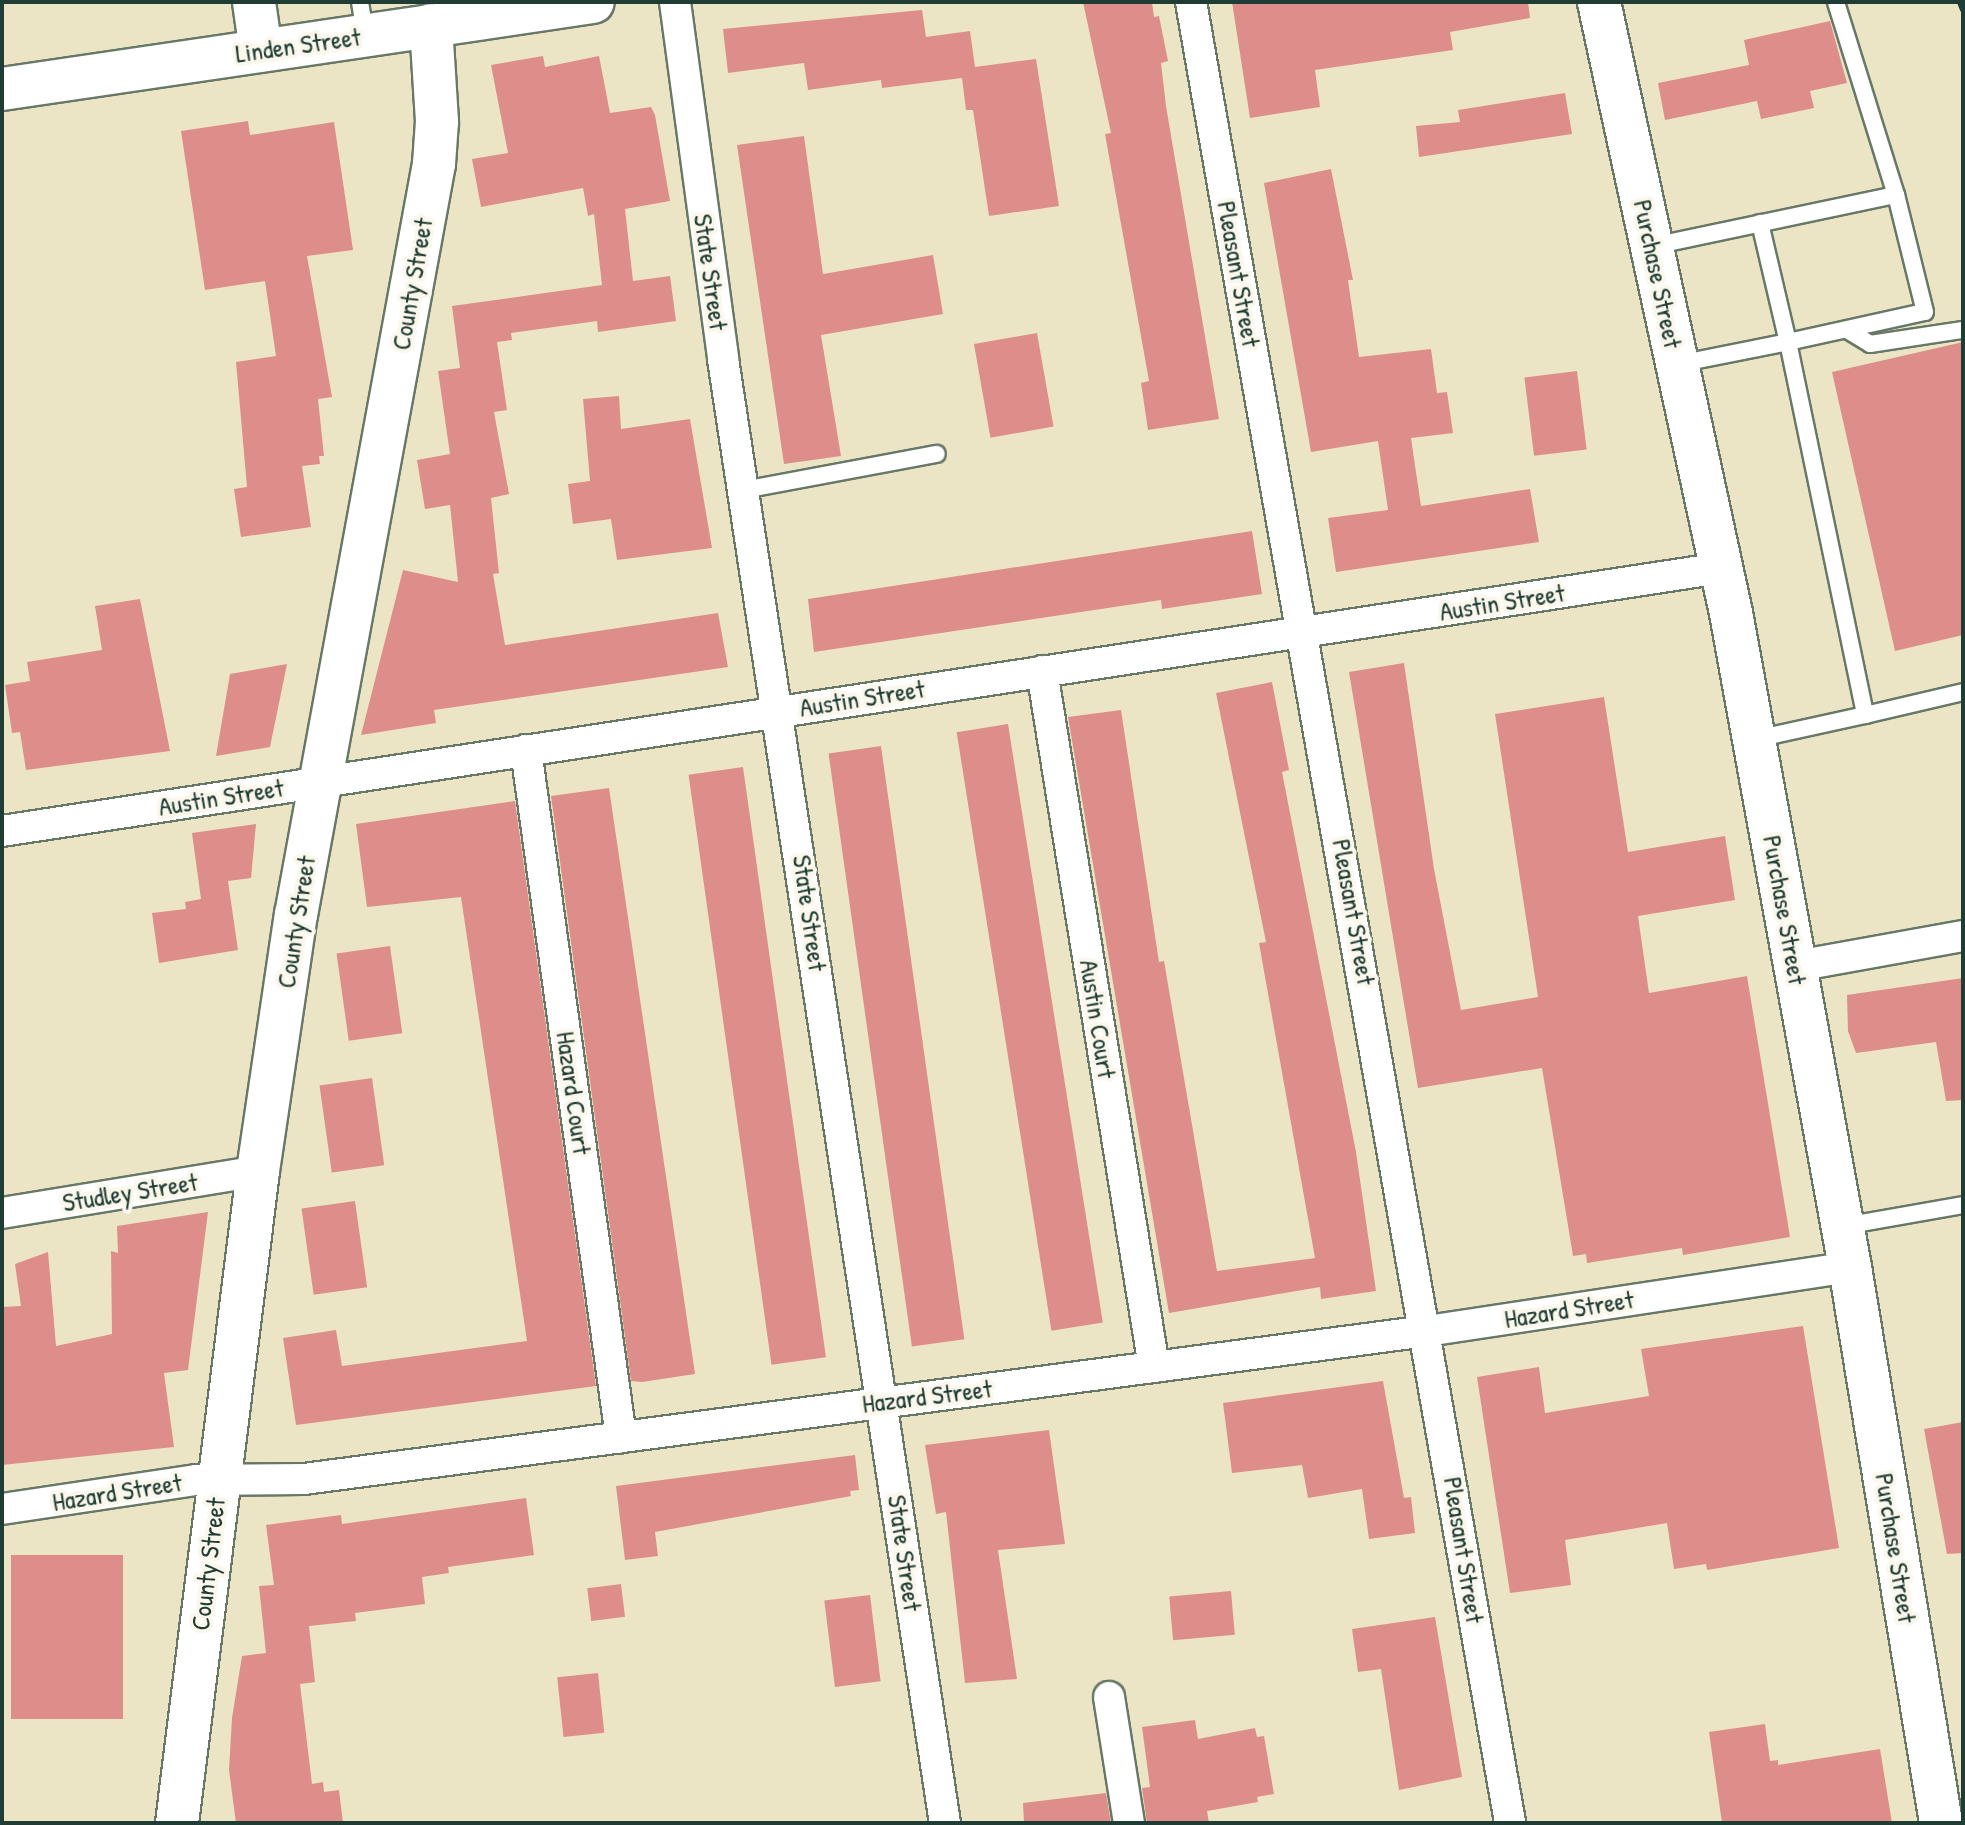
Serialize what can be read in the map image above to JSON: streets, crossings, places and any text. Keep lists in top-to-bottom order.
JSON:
{
  "streets": {
    "main road": ["Linden Street", "Purchase Street", "County Street"],
    "street": [
      "State Street",
      "Pleasant Street",
      "Austin Street",
      "Austin Court",
      "Hazard Court",
      "Studley Street",
      "Hazard Street"
    ]
  },
  "crossings": [
    ["Linden Street", "County Street"],
    ["State Street", "Austin Street"],
    ["State Street", "Hazard Street"],
    ["Pleasant Street", "Austin Street"],
    ["Pleasant Street", "Hazard Street"],
    ["Purchase Street", "Austin Street"],
    ["Purchase Street", "Hazard Street"],
    ["County Street", "Austin Street"],
    ["County Street", "Studley Street"],
    ["County Street", "Hazard Street"],
    ["Austin Street", "Austin Court"],
    ["Austin Street", "Hazard Court"],
    ["Austin Court", "Hazard Street"],
    ["Hazard Court", "Hazard Street"]
  ]
}
